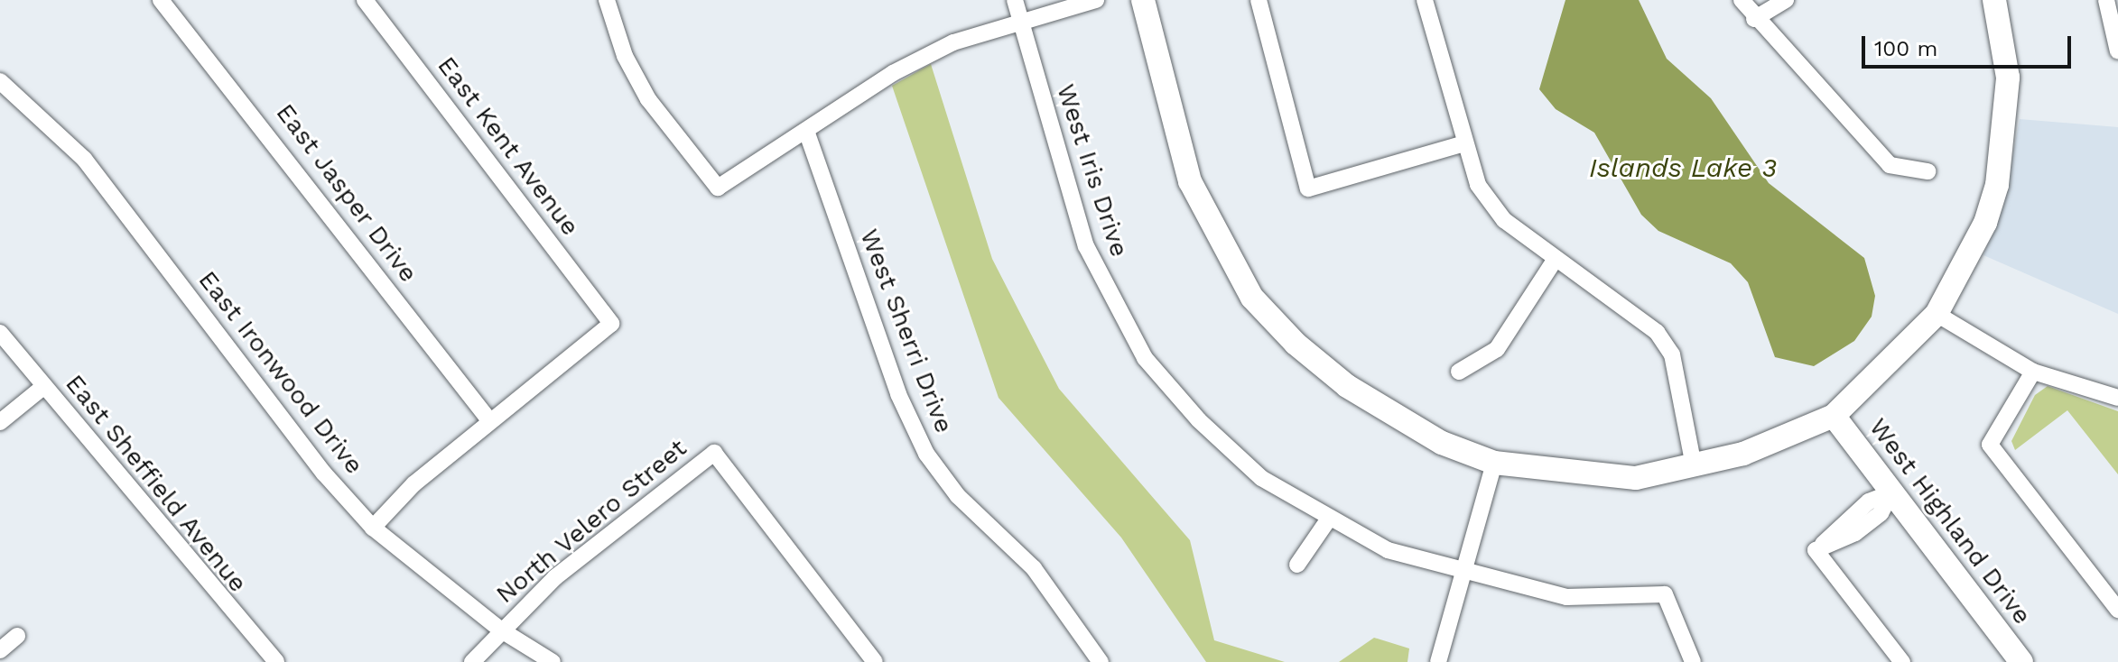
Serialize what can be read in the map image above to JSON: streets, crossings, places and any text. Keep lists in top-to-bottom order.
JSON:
{
  "streets": {
    "street": [
      "East Kent Avenue",
      "West Iris Drive",
      "East Jasper Drive",
      "West Sherri Drive",
      "East Ironwood Drive",
      "East Sheffield Avenue",
      "North Velero Street",
      "West Highland Drive"
    ]
  },
  "crossings": [
    ["East Kent Avenue", "East Jasper Drive"],
    ["East Ironwood Drive", "North Velero Street"]
  ],
  "water": ["Islands Lake 3"],
  "scale_bar": "100 m"
}
